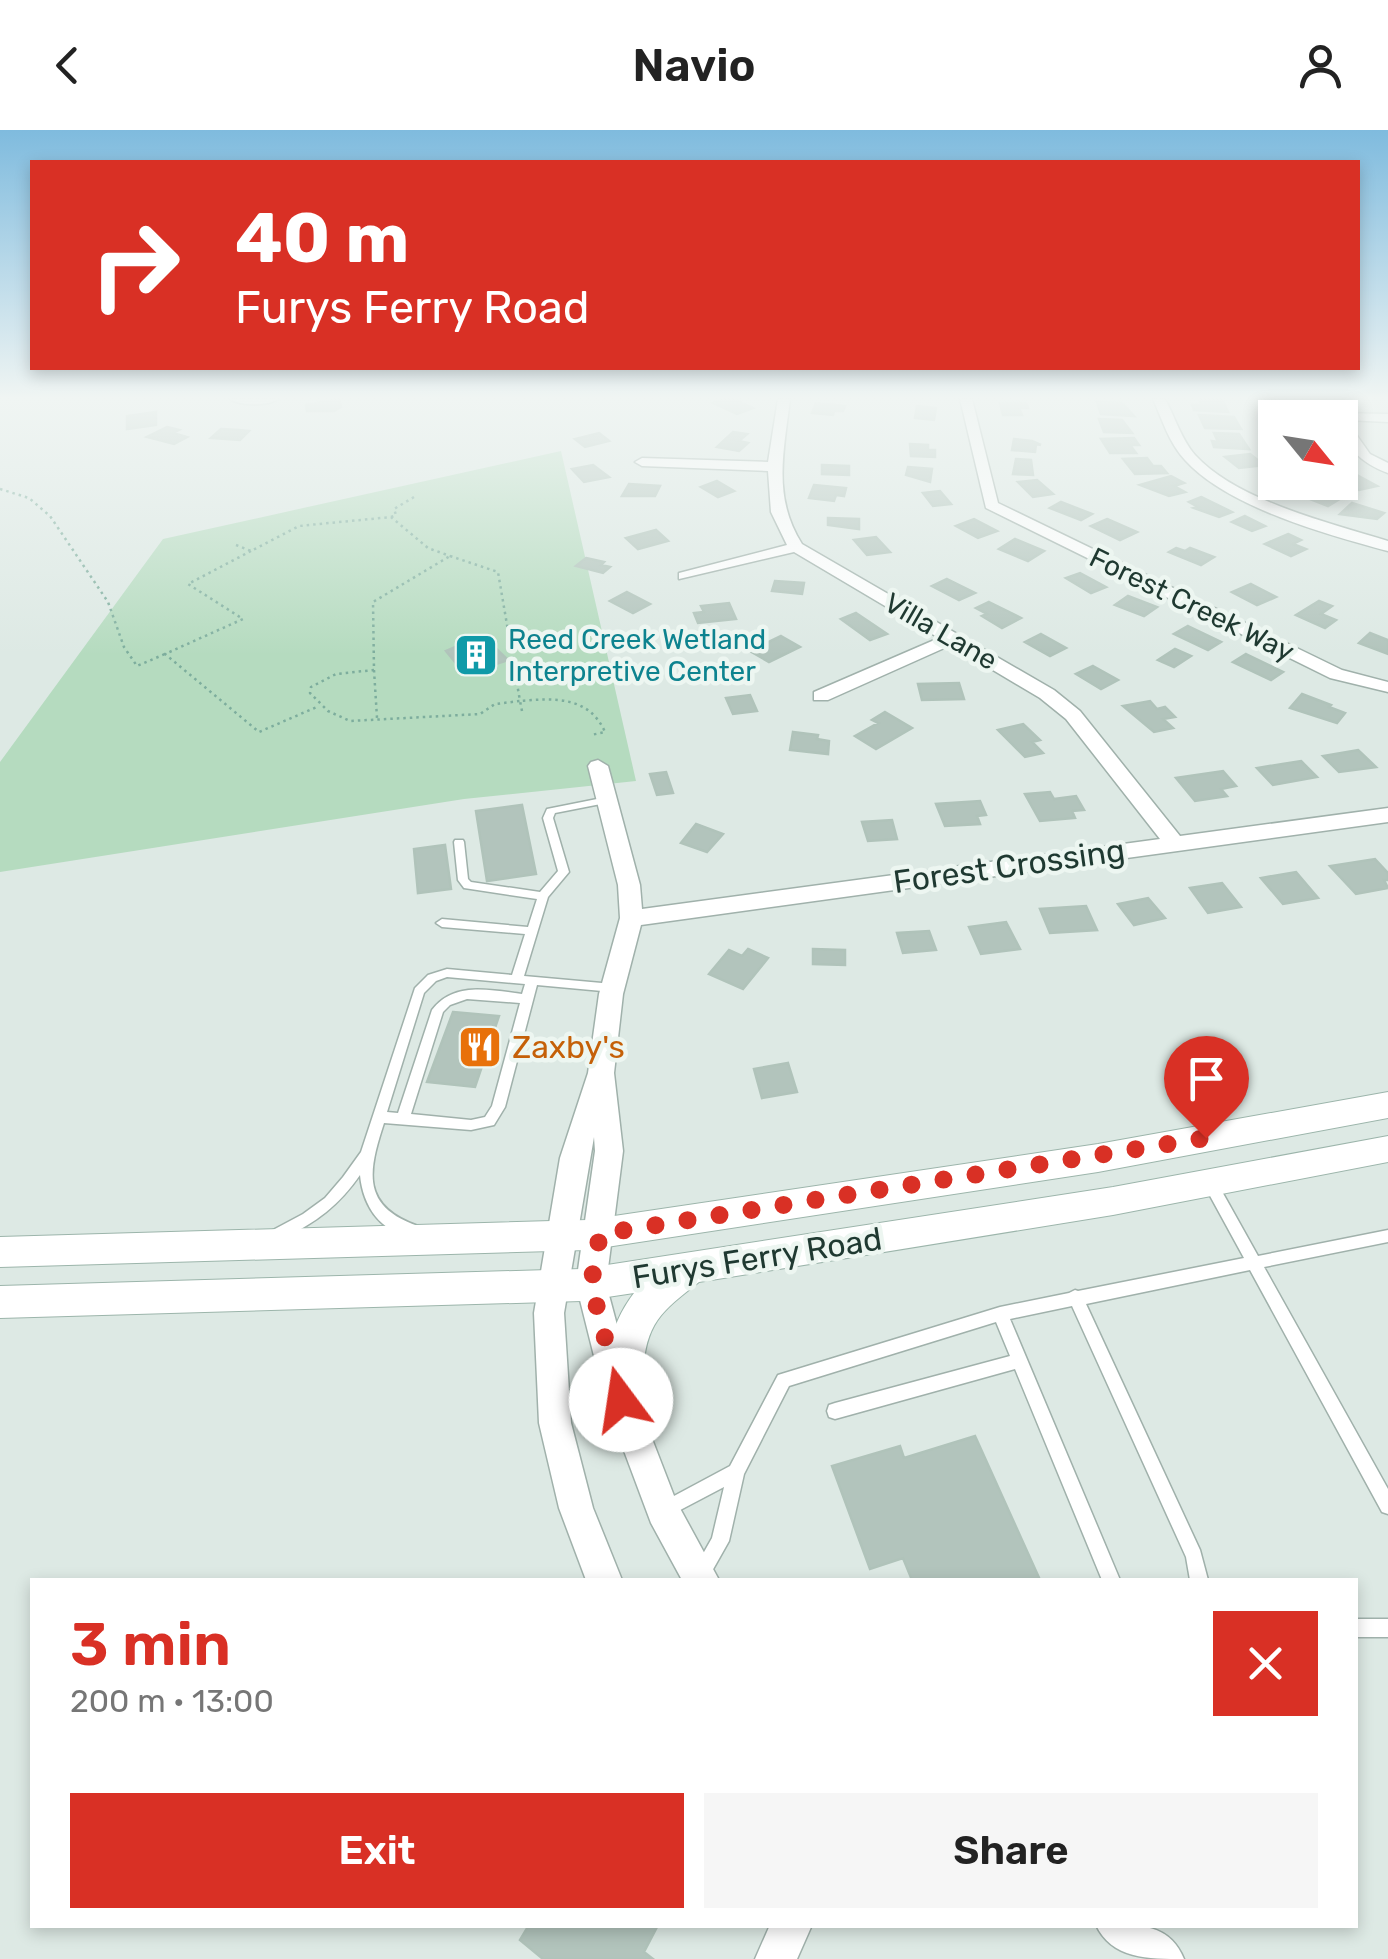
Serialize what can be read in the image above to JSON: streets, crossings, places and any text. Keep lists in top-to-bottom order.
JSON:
{
  "streets": {
    "main road": ["Furys Ferry Road"],
    "street": ["Forest Creek Way", "Villa Lane", "Forest Crossing"]
  },
  "crossings": [
    ["Villa Lane", "Forest Crossing"]
  ],
  "places": {
    "building": ["Reed Creek Wetland Interpretive Center"],
    "restaurant": ["Zaxby's"]
  },
  "north": "bottom right",
  "page": {
    "header": "Navio",
    "turn": ["40 m", "Furys Ferry Road"],
    "heading": ["3 min", "200 m · 13:00"],
    "buttons": ["Exit", "Share"]
  }
}
